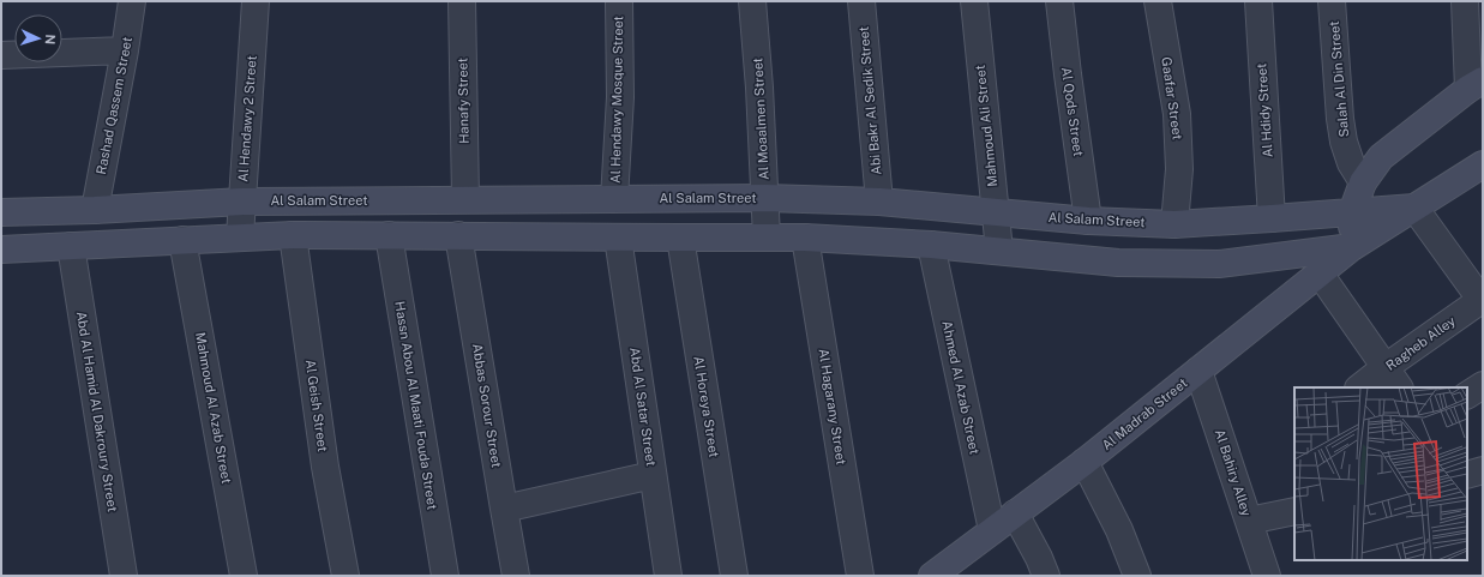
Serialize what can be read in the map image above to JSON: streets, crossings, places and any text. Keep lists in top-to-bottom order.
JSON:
{
  "streets": {
    "street": [
      "Salah Al Din Street",
      "Gaafar Street",
      "Al Hendawy Mosque Street",
      "Hanafy Street",
      "Abi Bakr Al Sedik Street",
      "Rashad Qassem Street",
      "Al Hdidy Street",
      "Al Qods Street",
      "Al Hendawy 2 Street",
      "Al Moaalmen Street",
      "Mahmoud Ali Street",
      "Al Salam Street",
      "Ragheb Alley",
      "Ahmed Al Azab Street",
      "Al Geish Street",
      "Hassn Abou Al Maati Fouda Street",
      "Abbas Sorour Street",
      "Abd Al Satar Street",
      "Al Horeya Street",
      "Al Hagarany Street",
      "Mahmoud Al Azab Street",
      "Abd Al Hamid Al Dakroury Street",
      "Al Madrab Street",
      "Al Bahiry Alley"
    ]
  },
  "crossings": [
    ["Gaafar Street", "Al Salam Street"],
    ["Al Hendawy Mosque Street", "Al Salam Street"],
    ["Hanafy Street", "Al Salam Street"],
    ["Abi Bakr Al Sedik Street", "Al Salam Street"],
    ["Rashad Qassem Street", "Al Salam Street"],
    ["Al Hdidy Street", "Al Salam Street"],
    ["Al Qods Street", "Al Salam Street"],
    ["Al Hendawy 2 Street", "Al Salam Street"],
    ["Al Moaalmen Street", "Al Salam Street"],
    ["Mahmoud Ali Street", "Al Salam Street"],
    ["Al Salam Street", "Al Madrab Street"],
    ["Ahmed Al Azab Street", "Al Madrab Street"],
    ["Al Madrab Street", "Al Bahiry Alley"]
  ],
  "north": "right"
}
